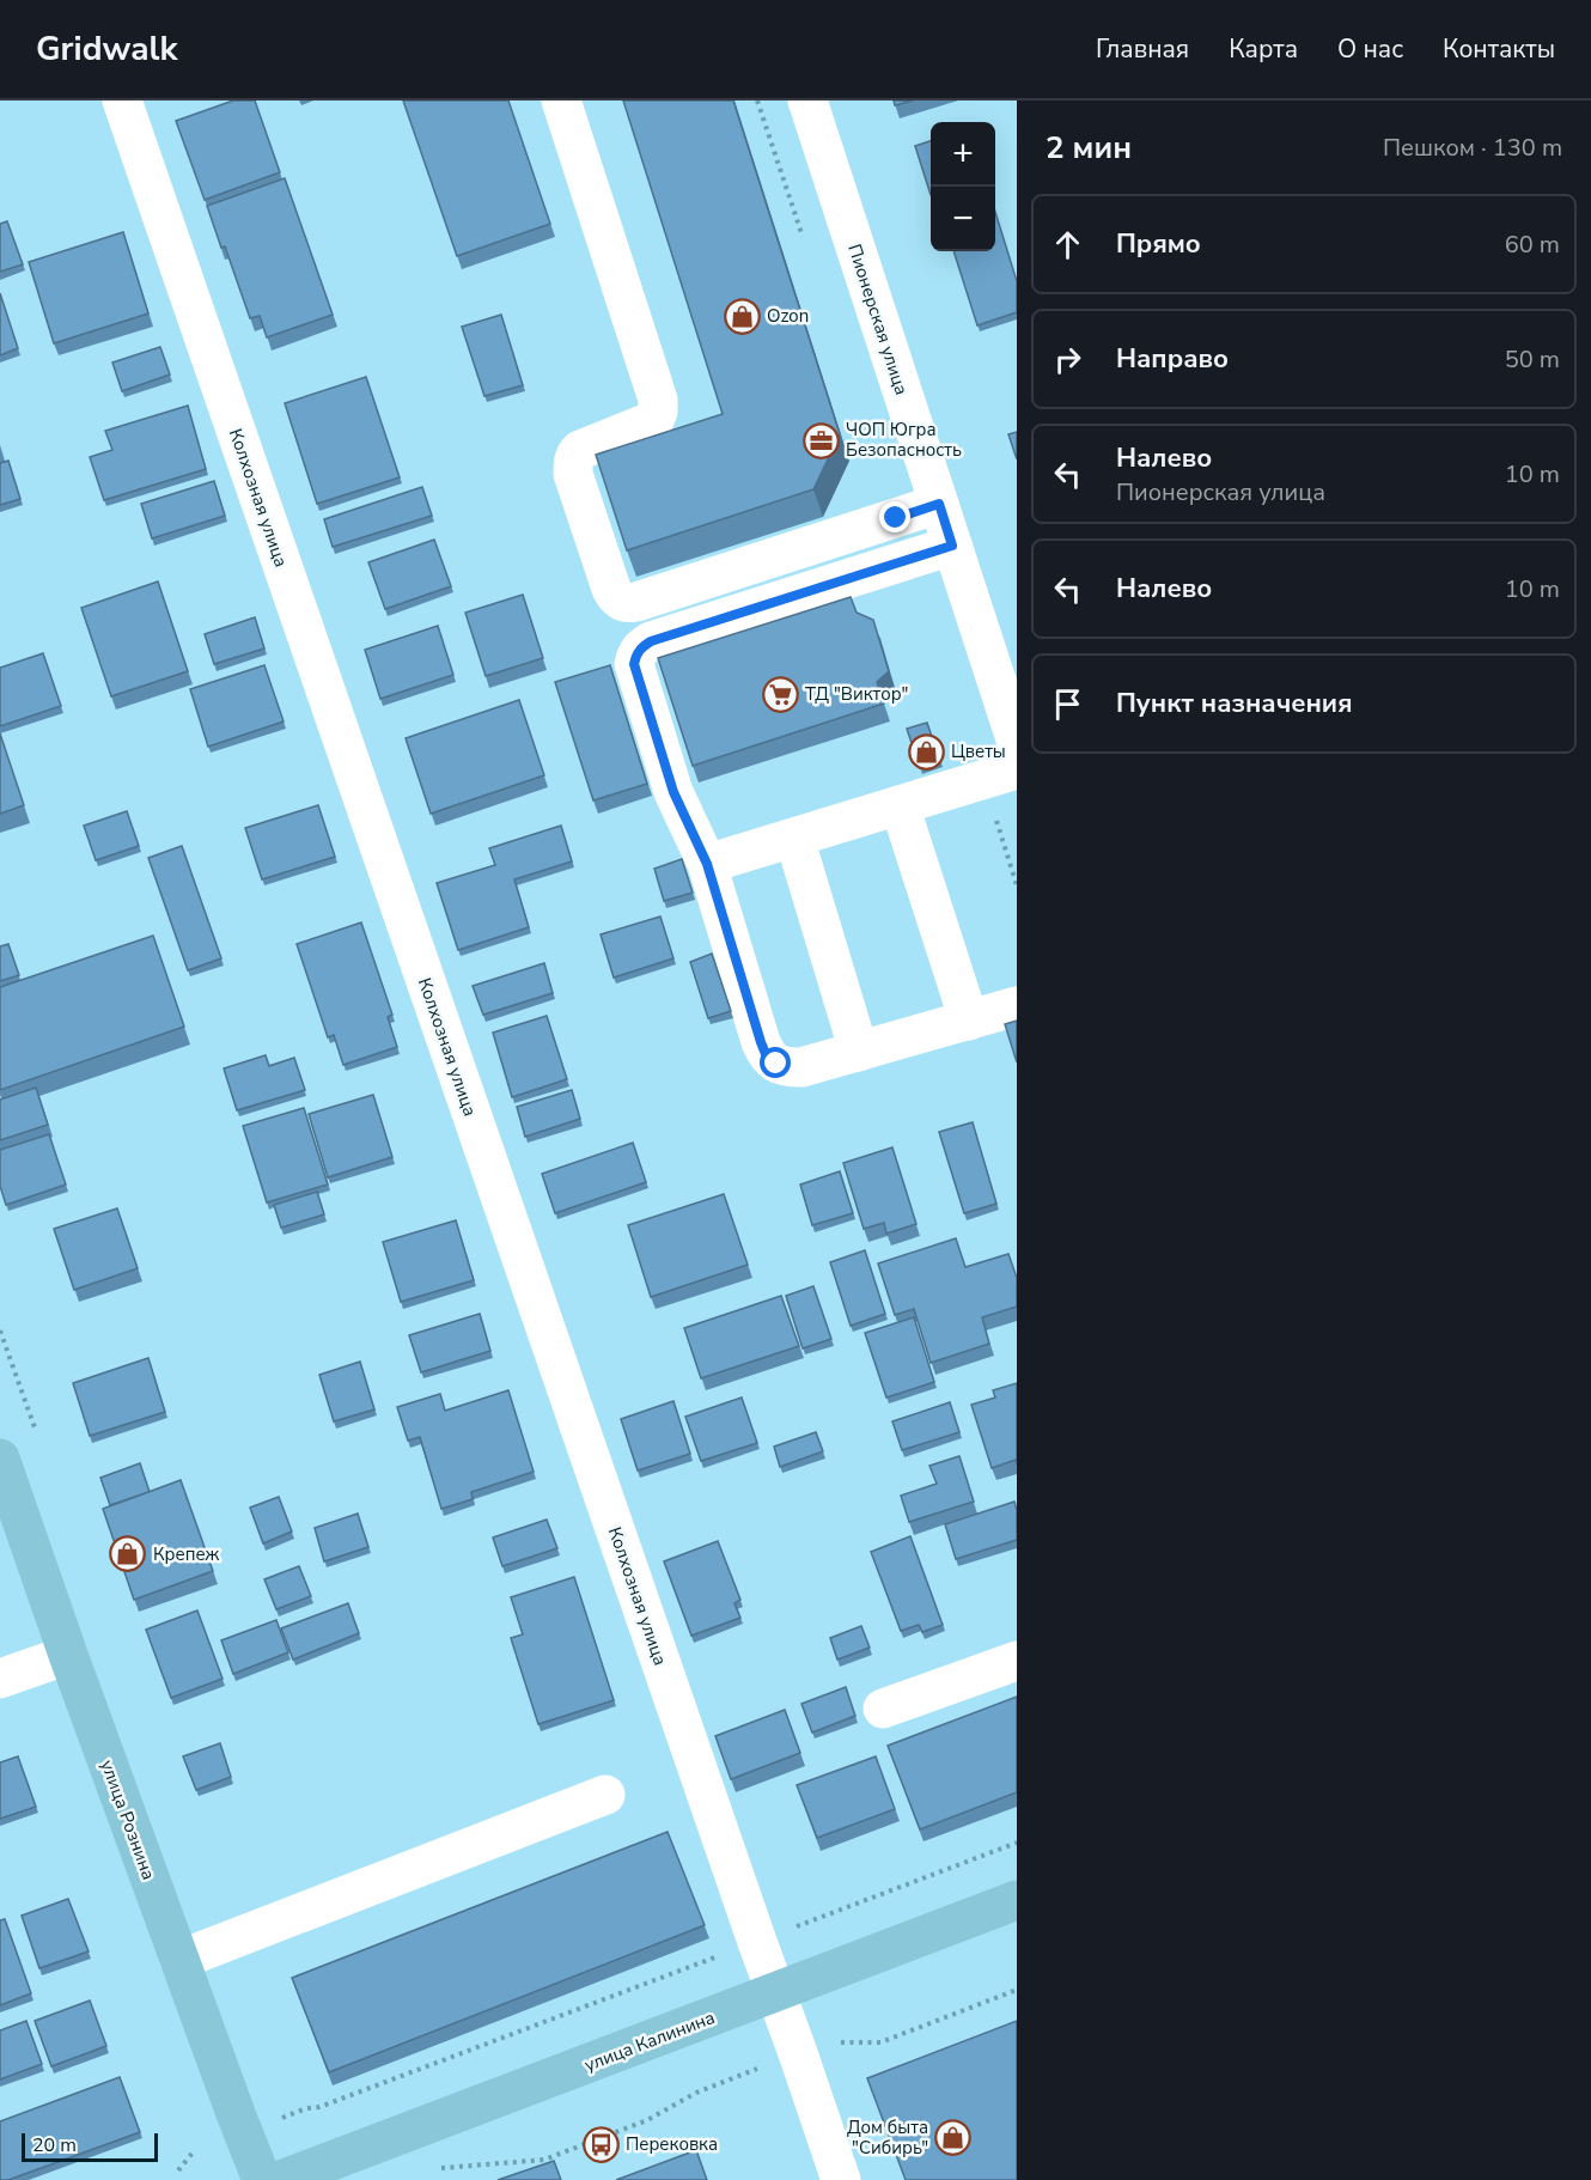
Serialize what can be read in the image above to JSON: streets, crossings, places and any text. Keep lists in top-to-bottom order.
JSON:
{
  "streets": {
    "main road": ["улица Рознина", "улица Калинина"],
    "street": ["Пионерская улица", "Колхозная улица"]
  },
  "crossings": [
    ["Колхозная улица", "улица Калинина"]
  ],
  "places": {
    "shop": [
      "Ozon",
      "Цветы",
      "Крепеж",
      "Дом быта \"Сибирь\""
    ],
    "office": ["ЧОП Югра Безопасность"],
    "supermarket": ["ТД \"Виктор\""],
    "bus stop": ["Перековка"]
  },
  "scale_bar": "20 m",
  "page": {
    "header": "Gridwalk",
    "nav": [
      "Главная",
      "Карта",
      "О нас",
      "Контакты"
    ],
    "heading": ["2 мин", "Пешком · 130 m"],
    "map_buttons": ["+", "−"],
    "list": [
      ["Прямо", "60 m"],
      ["Направо", "50 m"],
      ["Налево", "Пионерская улица", "10 m"],
      ["Налево", "10 m"],
      "Пункт назначения"
    ],
    "scale": "20 m"
  }
}
